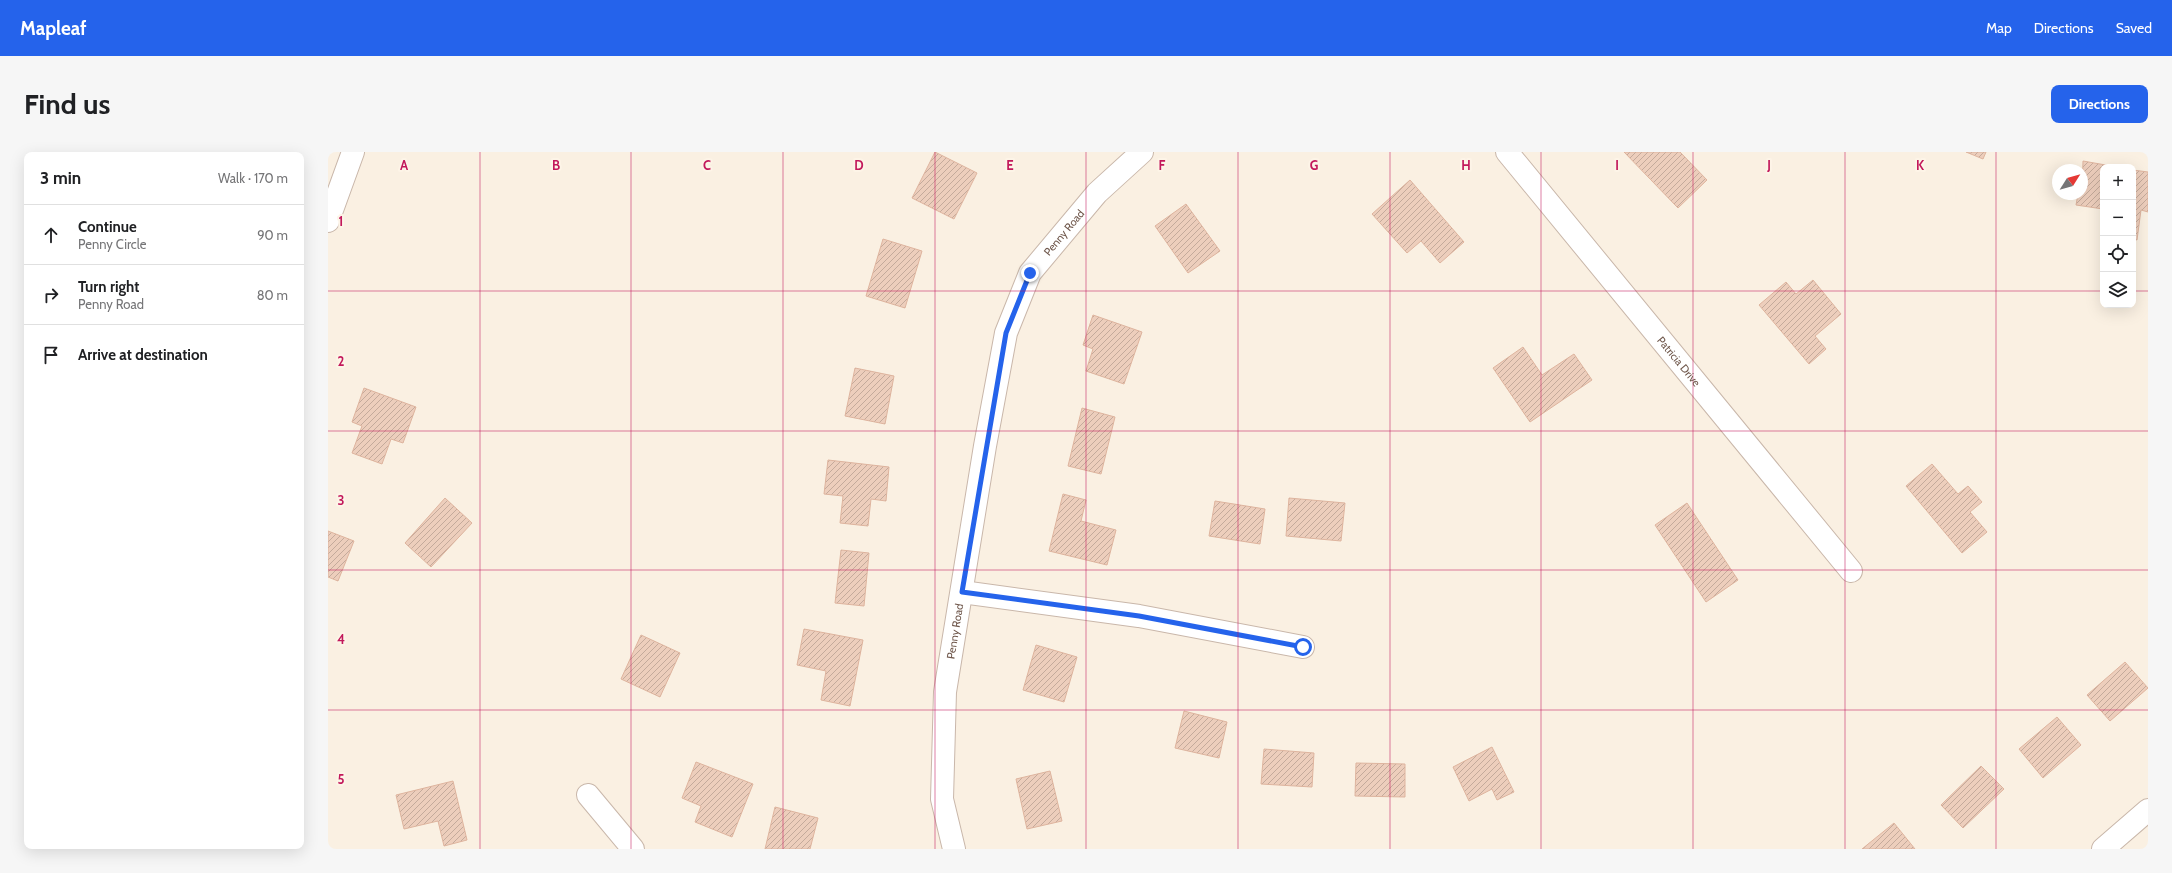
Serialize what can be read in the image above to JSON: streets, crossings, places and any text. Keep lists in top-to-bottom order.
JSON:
{
  "streets": {
    "street": ["Penny Road", "Patricia Drive"]
  },
  "north": "top right",
  "page": {
    "header": "Mapleaf",
    "nav": ["Map", "Directions", "Saved"],
    "buttons": "Directions",
    "title": "Find us",
    "heading": ["3 min", "Walk · 170 m"],
    "map_buttons": ["+", "−"],
    "list": [
      ["Continue", "Penny Circle", "90 m"],
      ["Turn right", "Penny Road", "80 m"],
      "Arrive at destination"
    ]
  },
  "grid": {
    "columns": [
      "A",
      "B",
      "C",
      "D",
      "E",
      "F",
      "G",
      "H",
      "I",
      "J",
      "K"
    ],
    "rows": [
      "1",
      "2",
      "3",
      "4",
      "5"
    ]
  }
}
